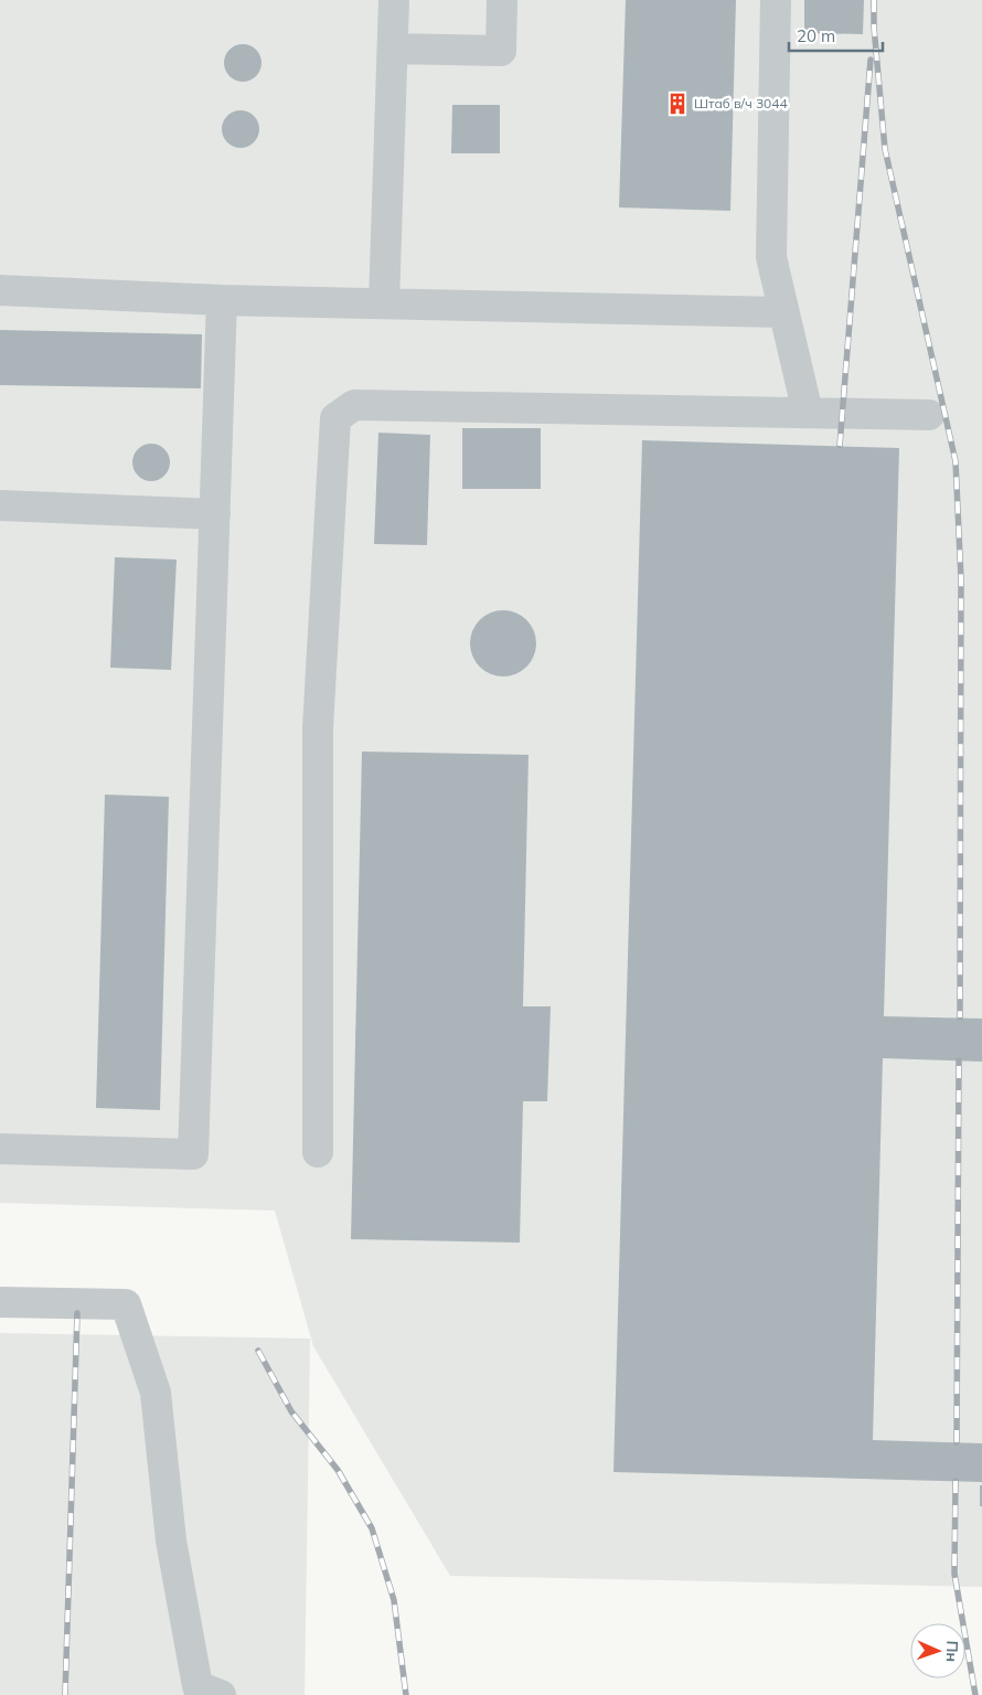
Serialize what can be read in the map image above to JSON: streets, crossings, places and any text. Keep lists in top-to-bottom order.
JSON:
{
  "places": {
    "building": ["Штаб в/ч 3044"]
  },
  "scale_bar": "20 m",
  "north": "right"
}
